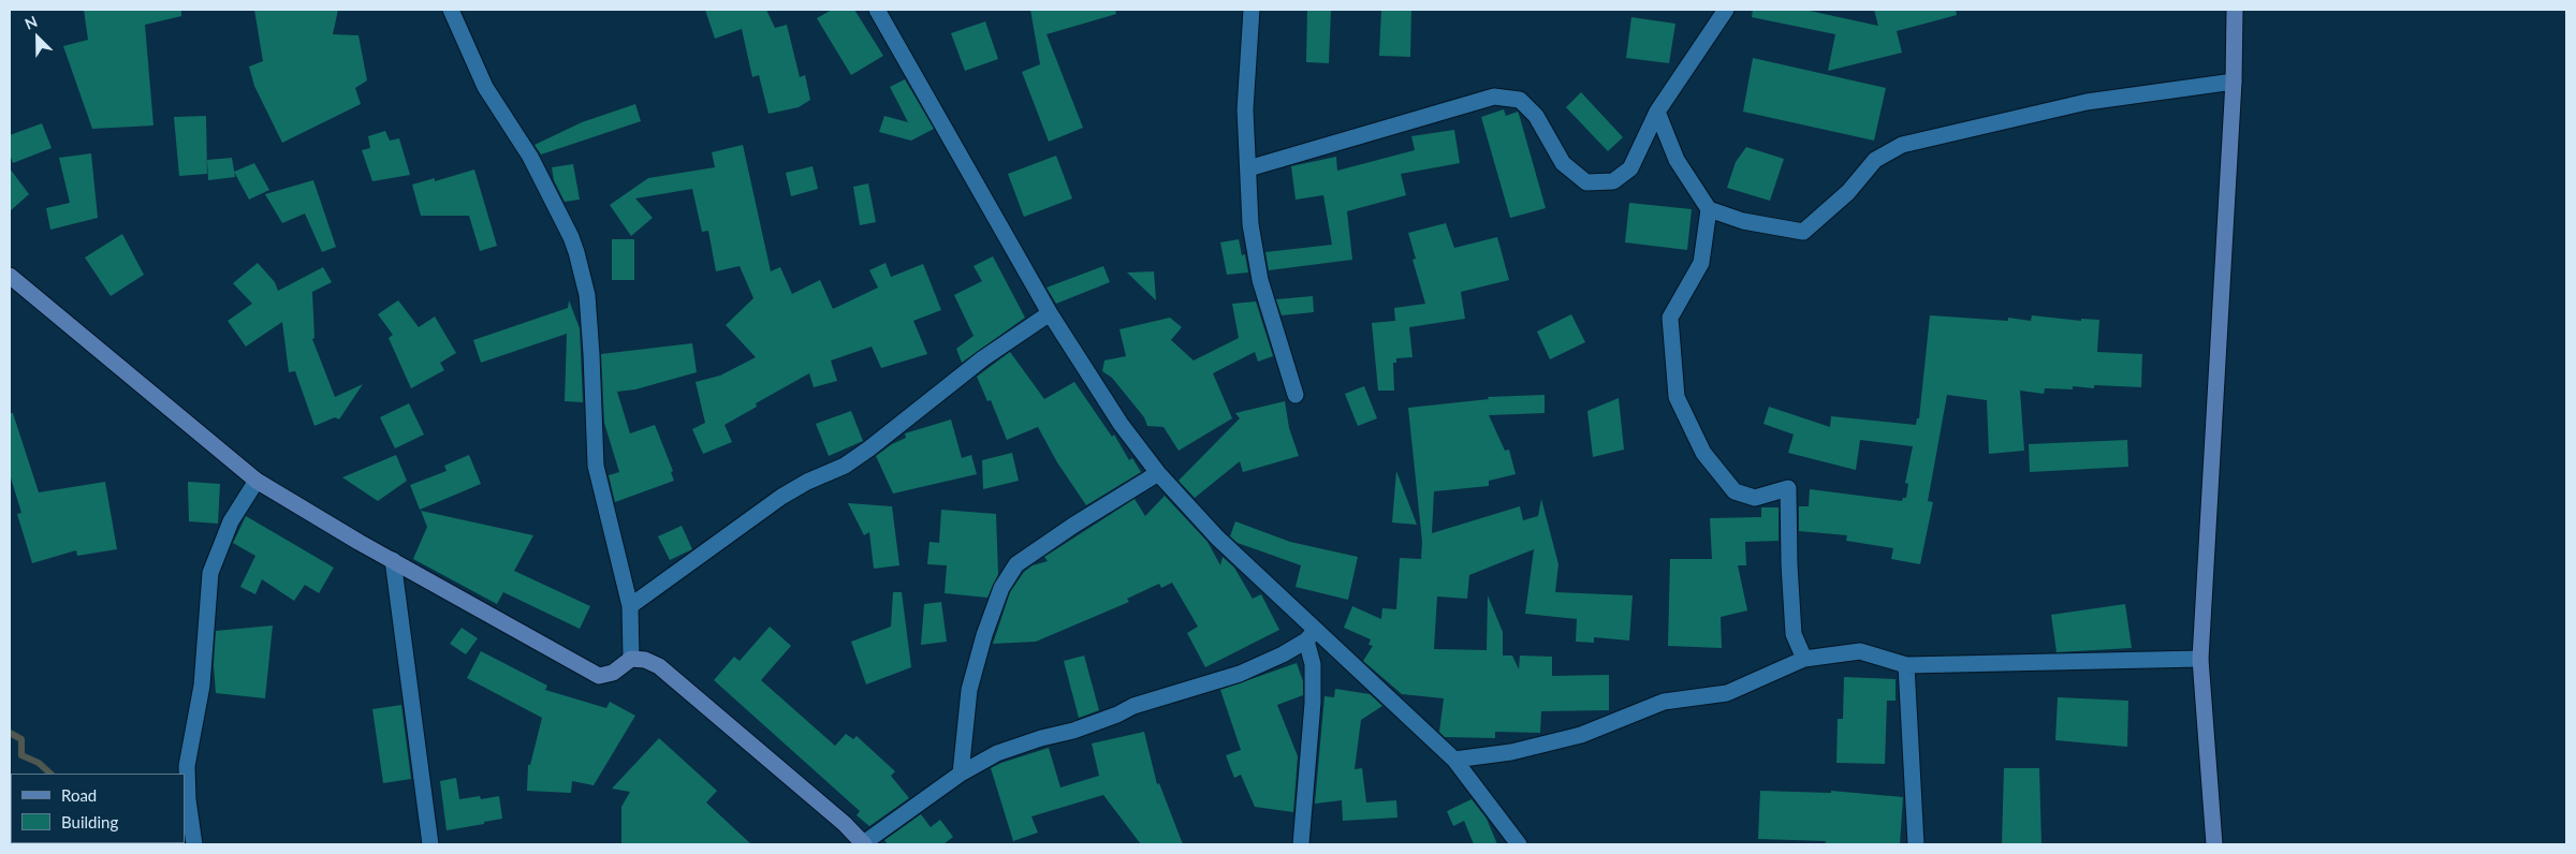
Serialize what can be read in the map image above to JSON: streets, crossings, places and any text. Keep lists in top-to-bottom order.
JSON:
{
  "legend": ["Road", "Building"],
  "north": "top left"
}
